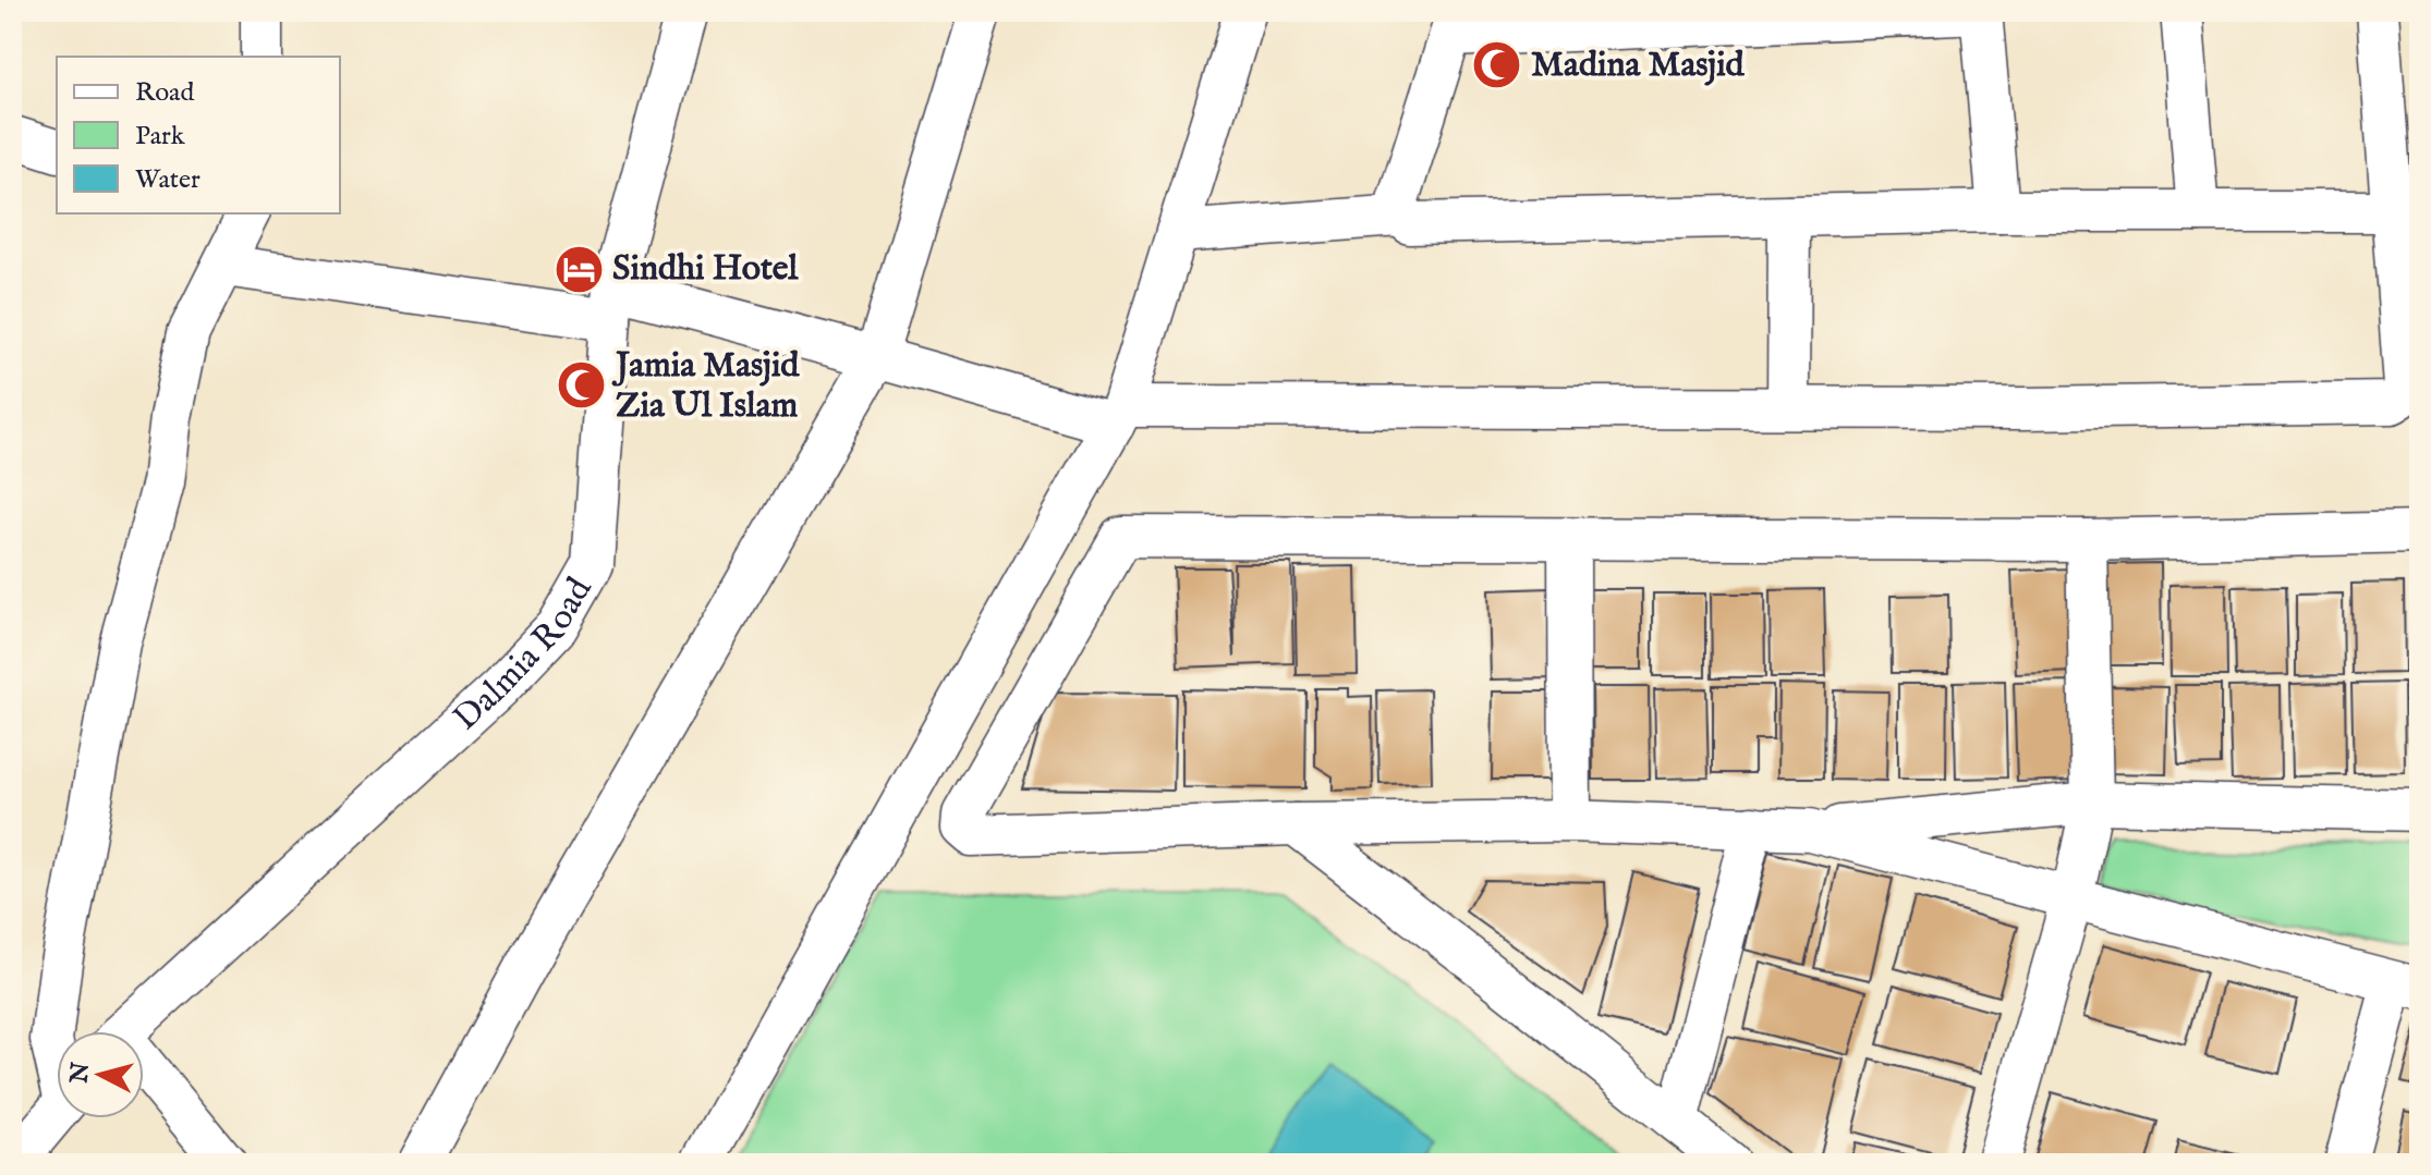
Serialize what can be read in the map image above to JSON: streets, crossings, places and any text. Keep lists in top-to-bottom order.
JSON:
{
  "streets": {
    "street": ["Dalmia Road"]
  },
  "places": {
    "mosque": ["Madina Masjid", "Jamia Masjid Zia Ul Islam"],
    "hotel": ["Sindhi Hotel"]
  },
  "legend": ["Road", "Park", "Water"],
  "north": "left"
}
